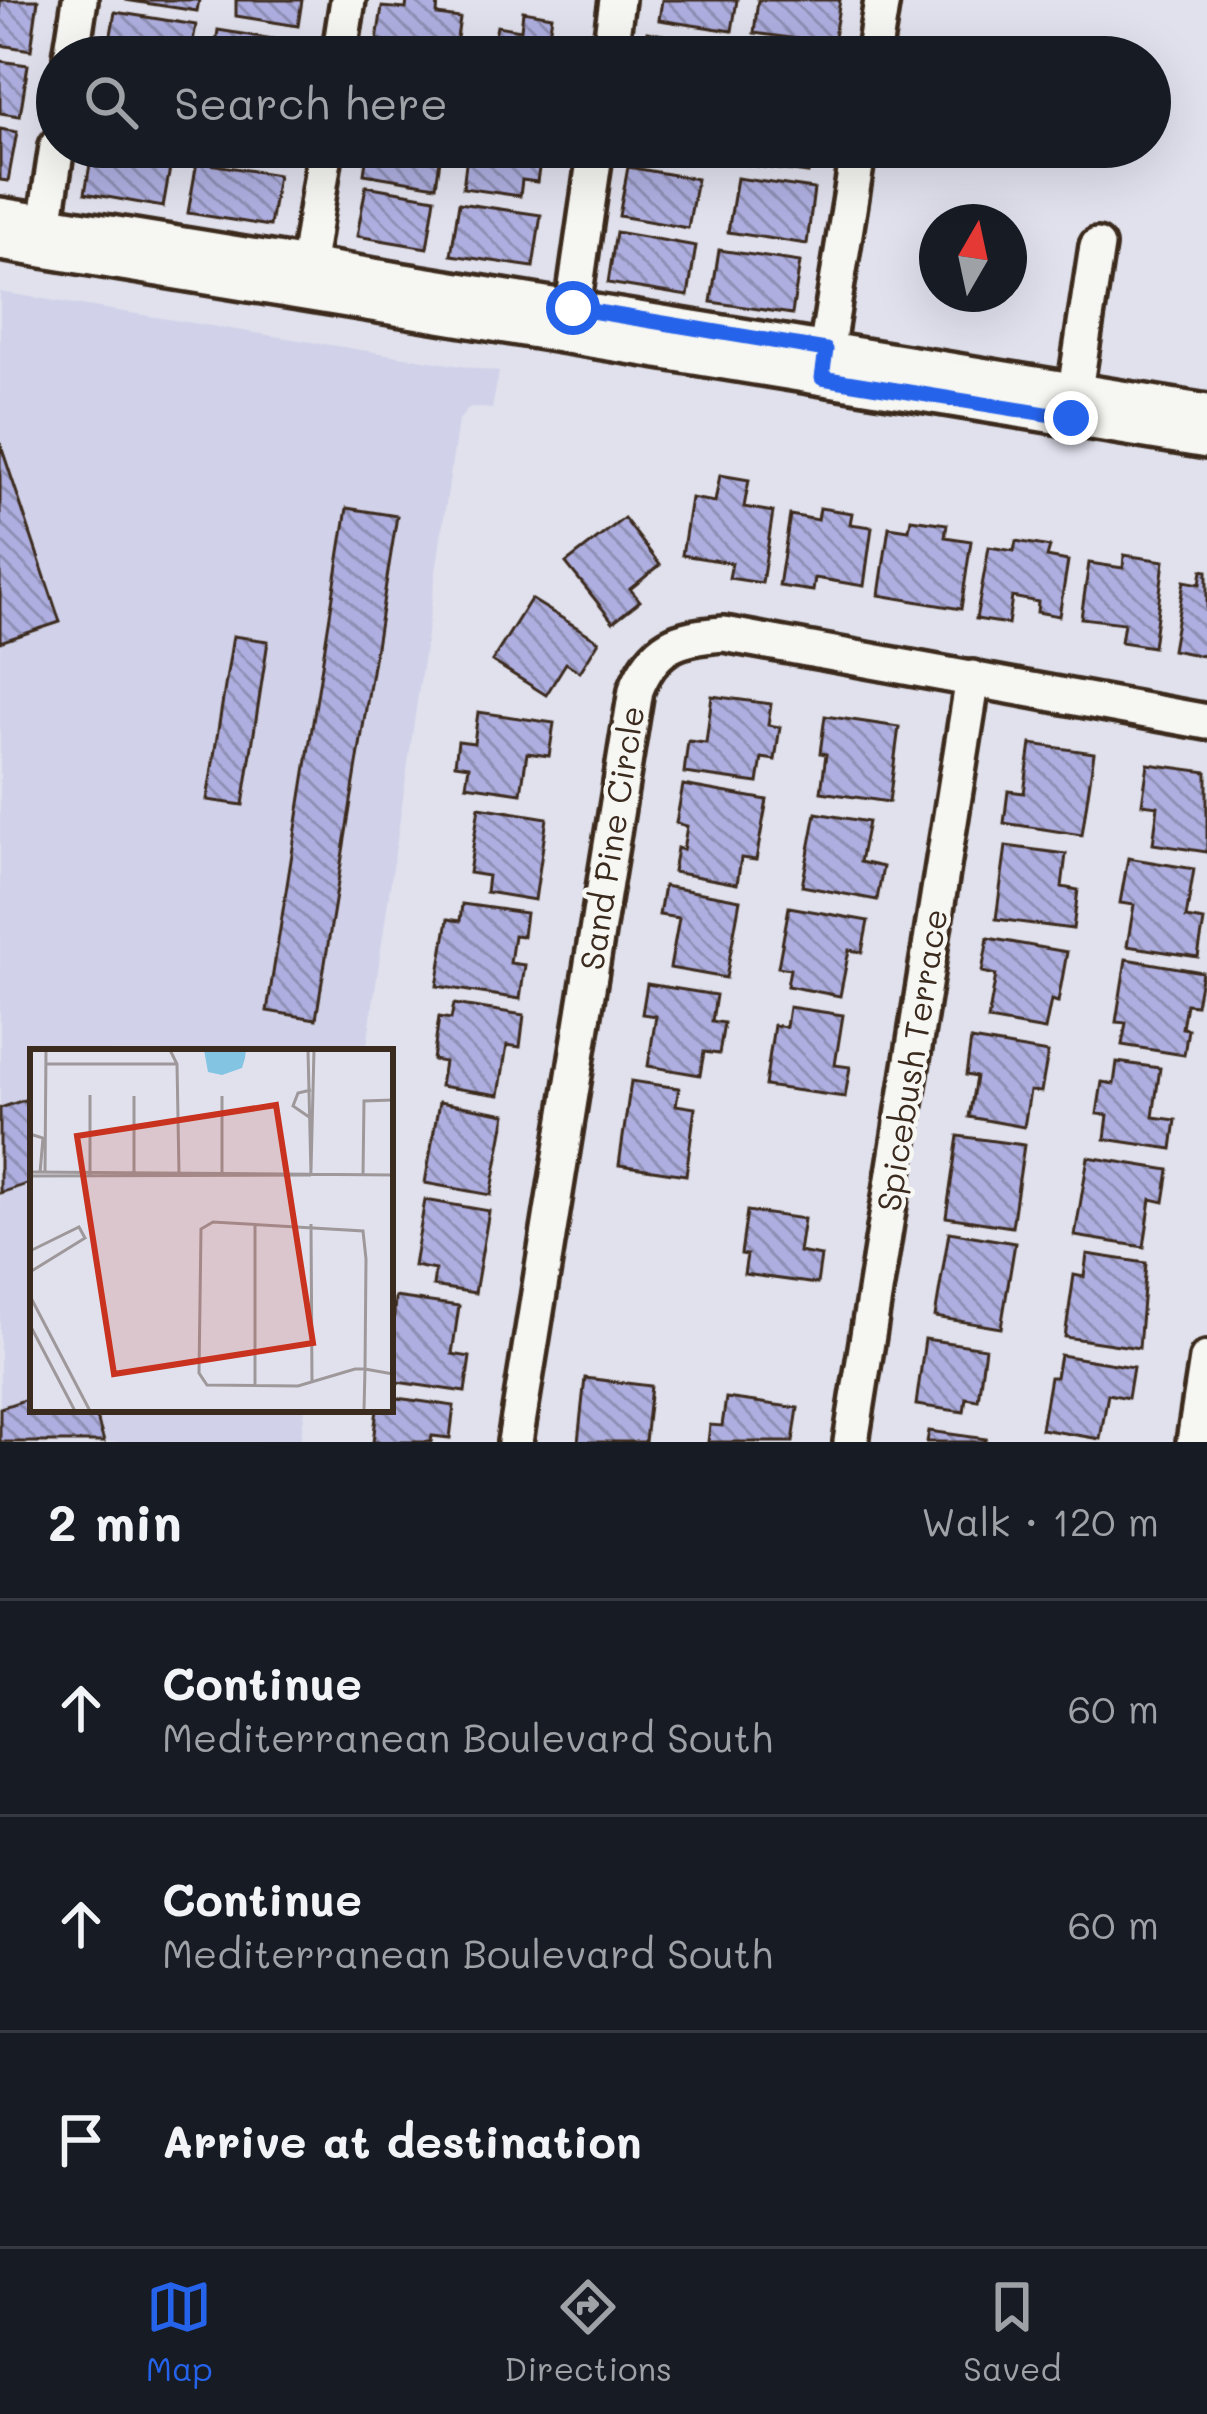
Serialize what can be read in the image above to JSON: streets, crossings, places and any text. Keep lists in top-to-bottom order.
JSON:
{
  "streets": {
    "street": ["Sand Pine Circle", "Spicebush Terrace"]
  },
  "crossings": [
    ["Sand Pine Circle", "Spicebush Terrace"]
  ],
  "north": "top",
  "page": {
    "search": "Search here",
    "heading": ["2 min", "Walk · 120 m"],
    "list": [
      ["Continue", "Mediterranean Boulevard South", "60 m"],
      ["Continue", "Mediterranean Boulevard South", "60 m"],
      "Arrive at destination"
    ],
    "nav": ["Map", "Directions", "Saved"]
  }
}
